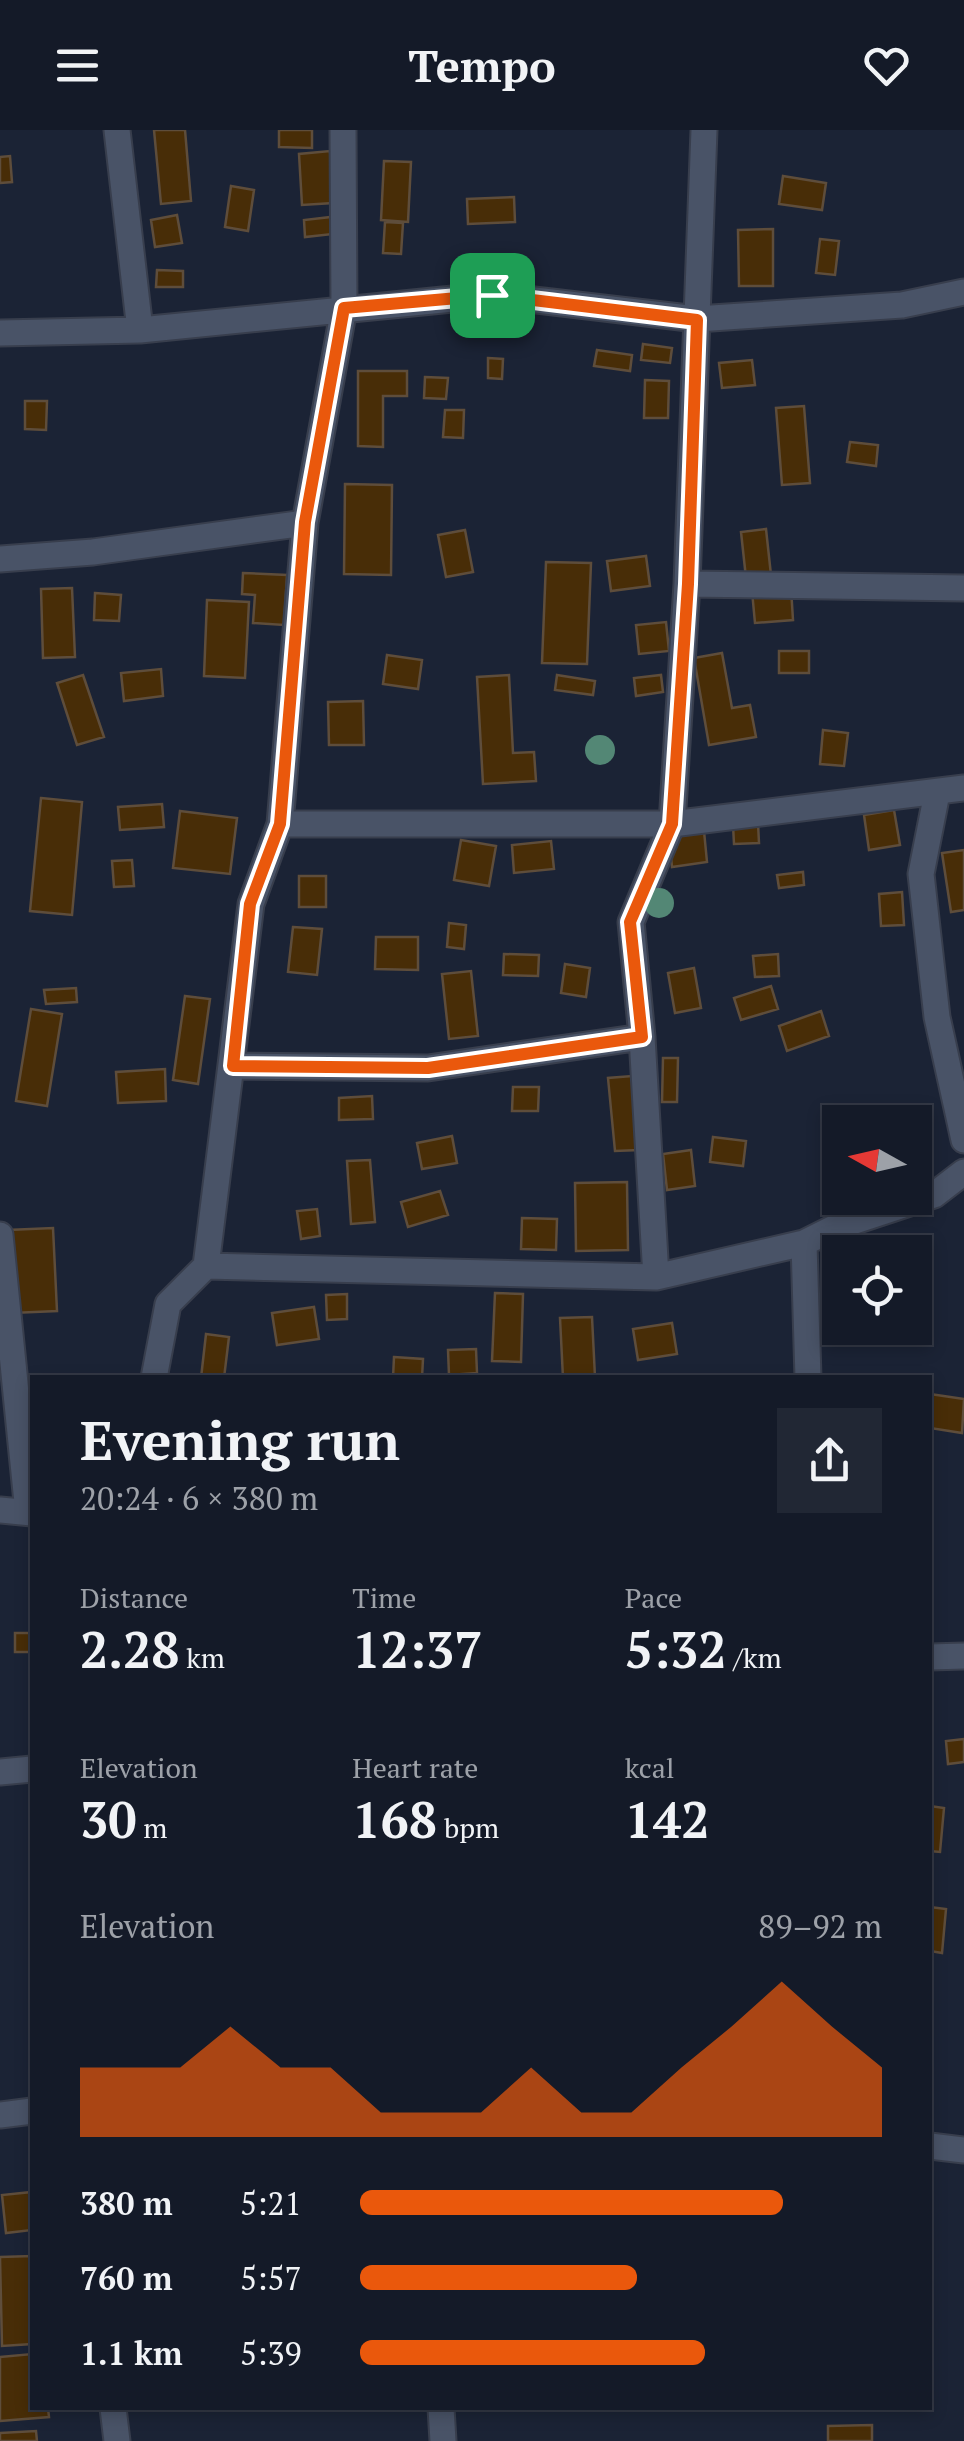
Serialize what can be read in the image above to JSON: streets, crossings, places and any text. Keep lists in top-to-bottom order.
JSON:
{
  "north": "left",
  "page": {
    "header": "Tempo",
    "heading": ["Evening run", "20:24 · 6 × 380 m"],
    "stats": [
      ["Distance", "2.28 km"],
      ["Time", "12:37"],
      ["Pace", "5:32 /km"],
      ["Elevation", "30 m"],
      ["Heart rate", "168 bpm"],
      ["kcal", "142"]
    ],
    "chart": ["Elevation", "89–92 m"],
    "list": [
      {
        "name": "380 m",
        "note": "5:21"
      },
      {
        "name": "760 m",
        "note": "5:57"
      },
      {
        "name": "1.1 km",
        "note": "5:39"
      }
    ]
  }
}
